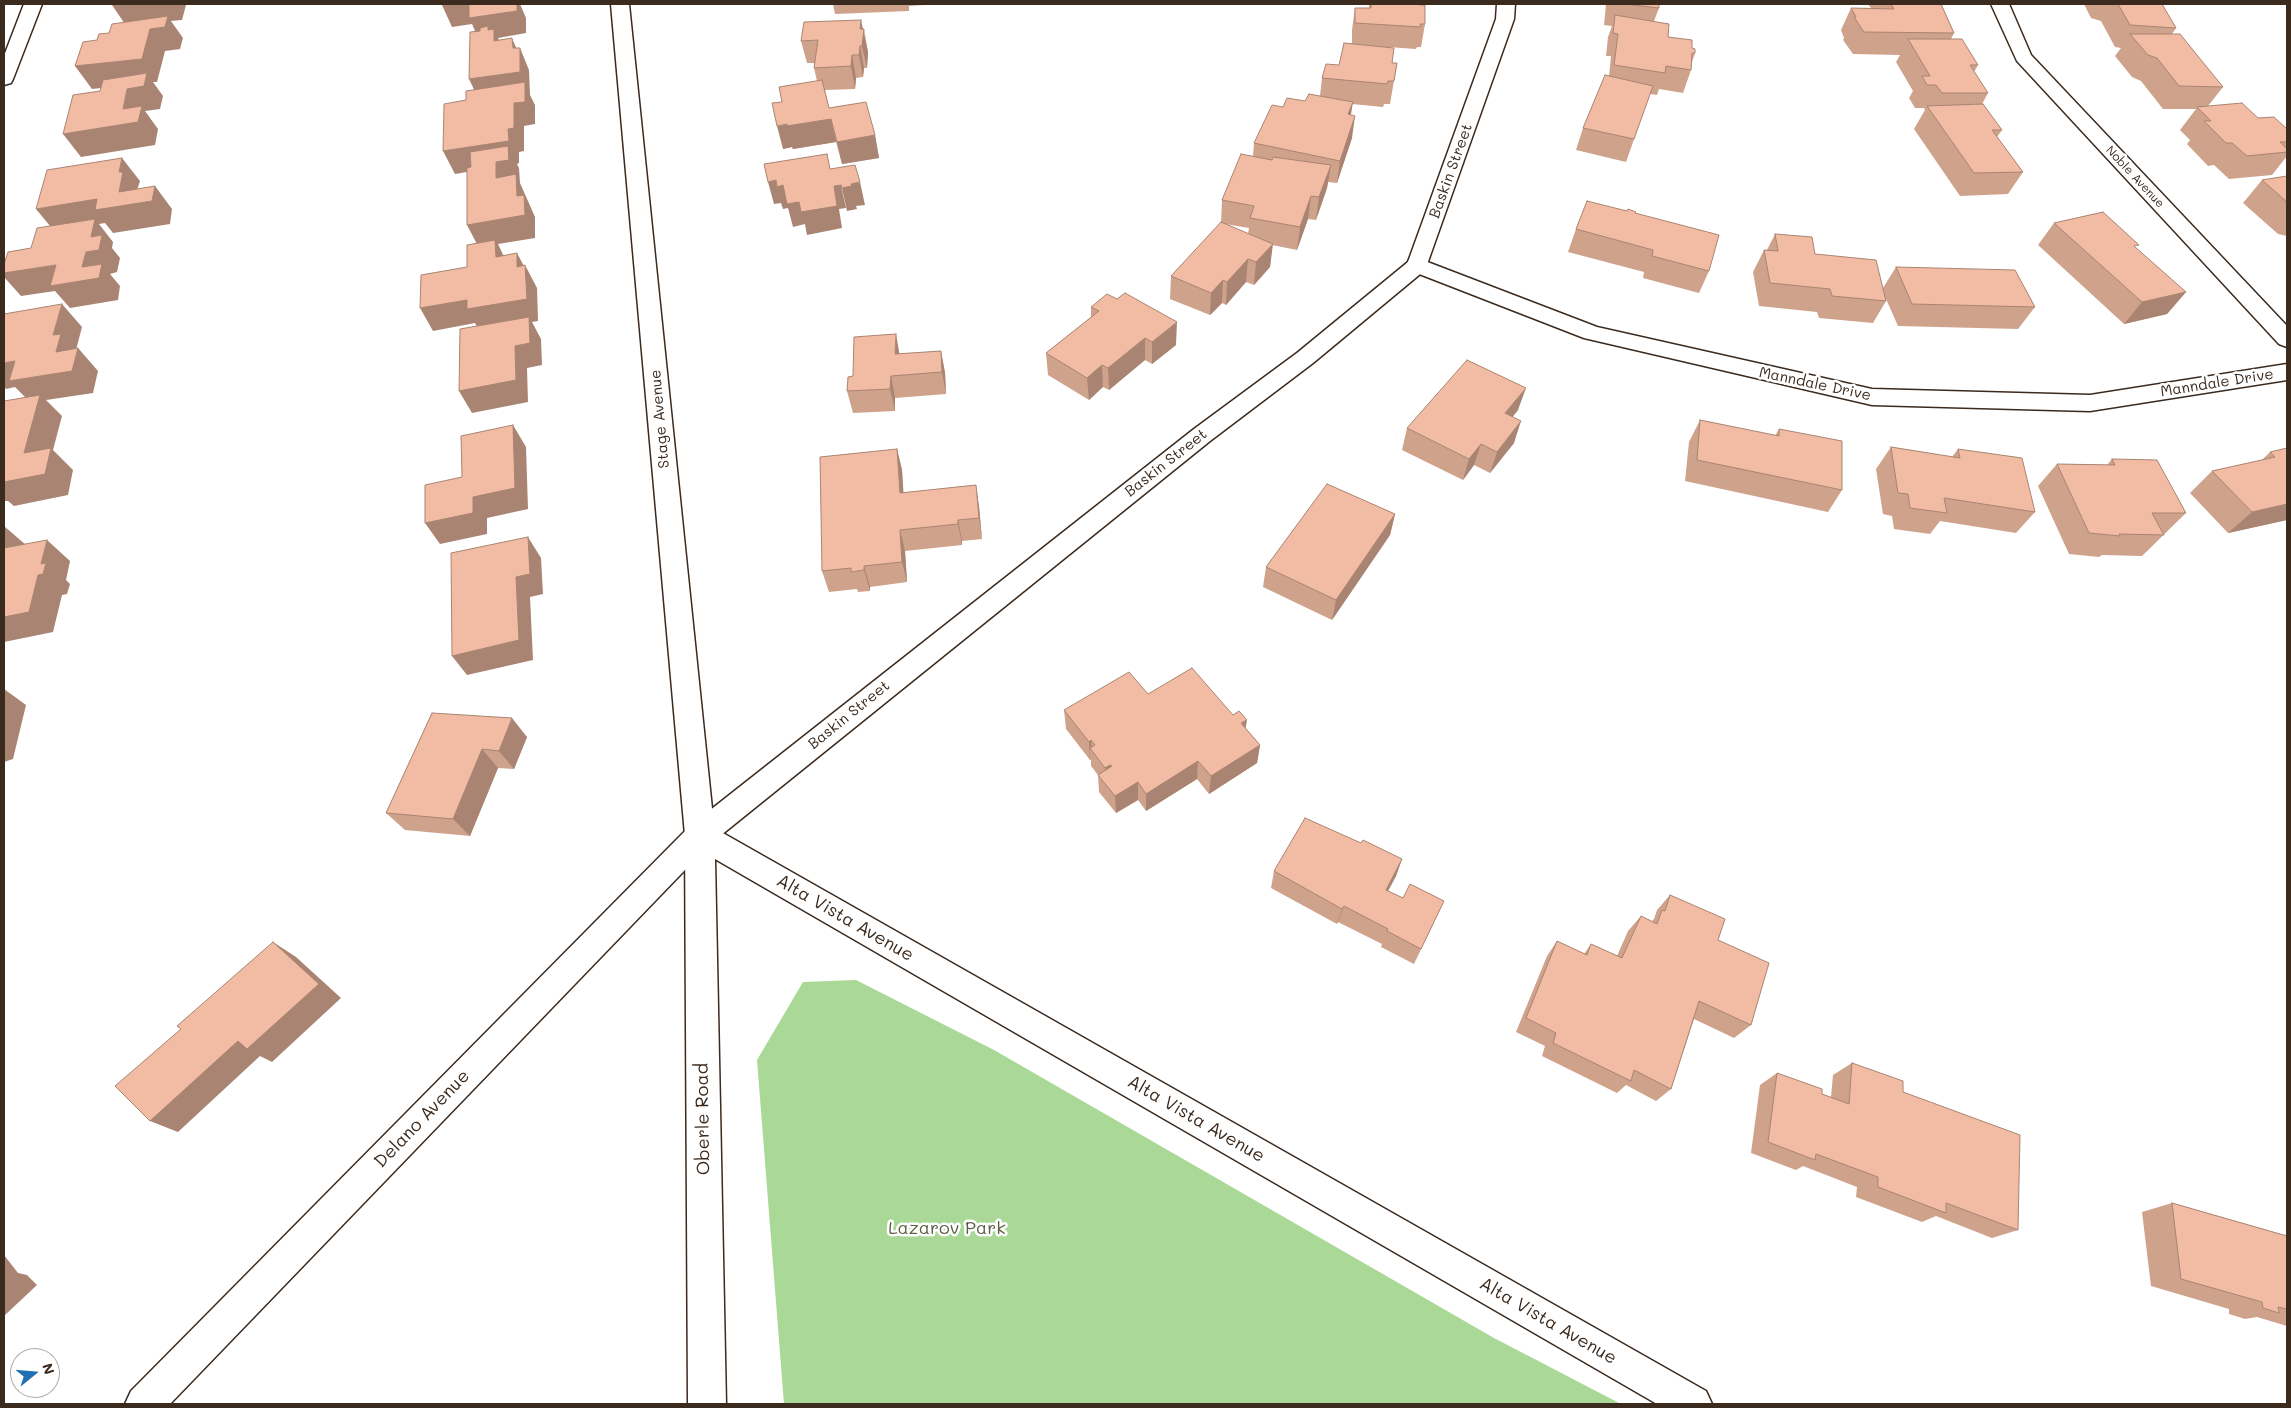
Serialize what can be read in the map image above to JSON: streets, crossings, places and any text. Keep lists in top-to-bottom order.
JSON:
{
  "streets": {
    "street": [
      "Baskin Street",
      "Noble Avenue",
      "Manndale Drive",
      "Stage Avenue",
      "Alta Vista Avenue",
      "Delano Avenue",
      "Oberle Road"
    ]
  },
  "crossings": [
    ["Baskin Street", "Manndale Drive"],
    ["Baskin Street", "Stage Avenue"],
    ["Baskin Street", "Alta Vista Avenue"],
    ["Baskin Street", "Delano Avenue"],
    ["Baskin Street", "Oberle Road"],
    ["Stage Avenue", "Alta Vista Avenue"],
    ["Stage Avenue", "Delano Avenue"],
    ["Stage Avenue", "Oberle Road"],
    ["Alta Vista Avenue", "Delano Avenue"],
    ["Alta Vista Avenue", "Oberle Road"],
    ["Delano Avenue", "Oberle Road"]
  ],
  "parks": ["Lazarov Park"],
  "north": "right"
}
